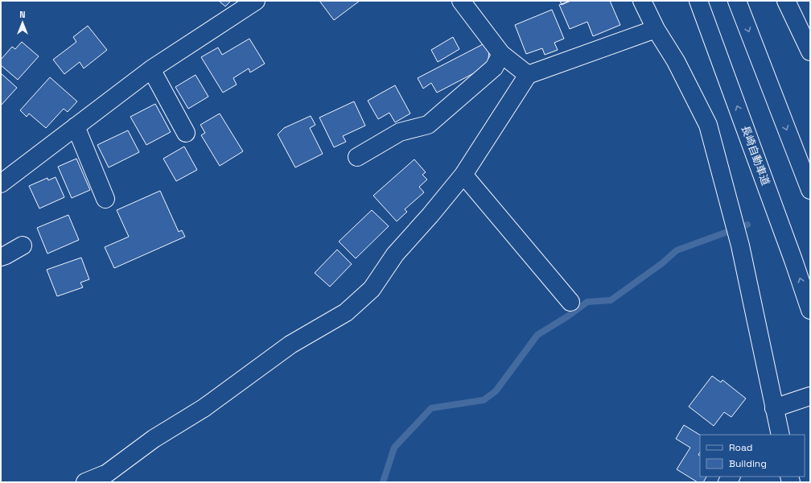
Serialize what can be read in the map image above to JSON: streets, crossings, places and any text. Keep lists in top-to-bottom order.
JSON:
{
  "streets": {
    "main road": ["長崎自動車道"]
  },
  "legend": ["Road", "Building"],
  "north": "top"
}
